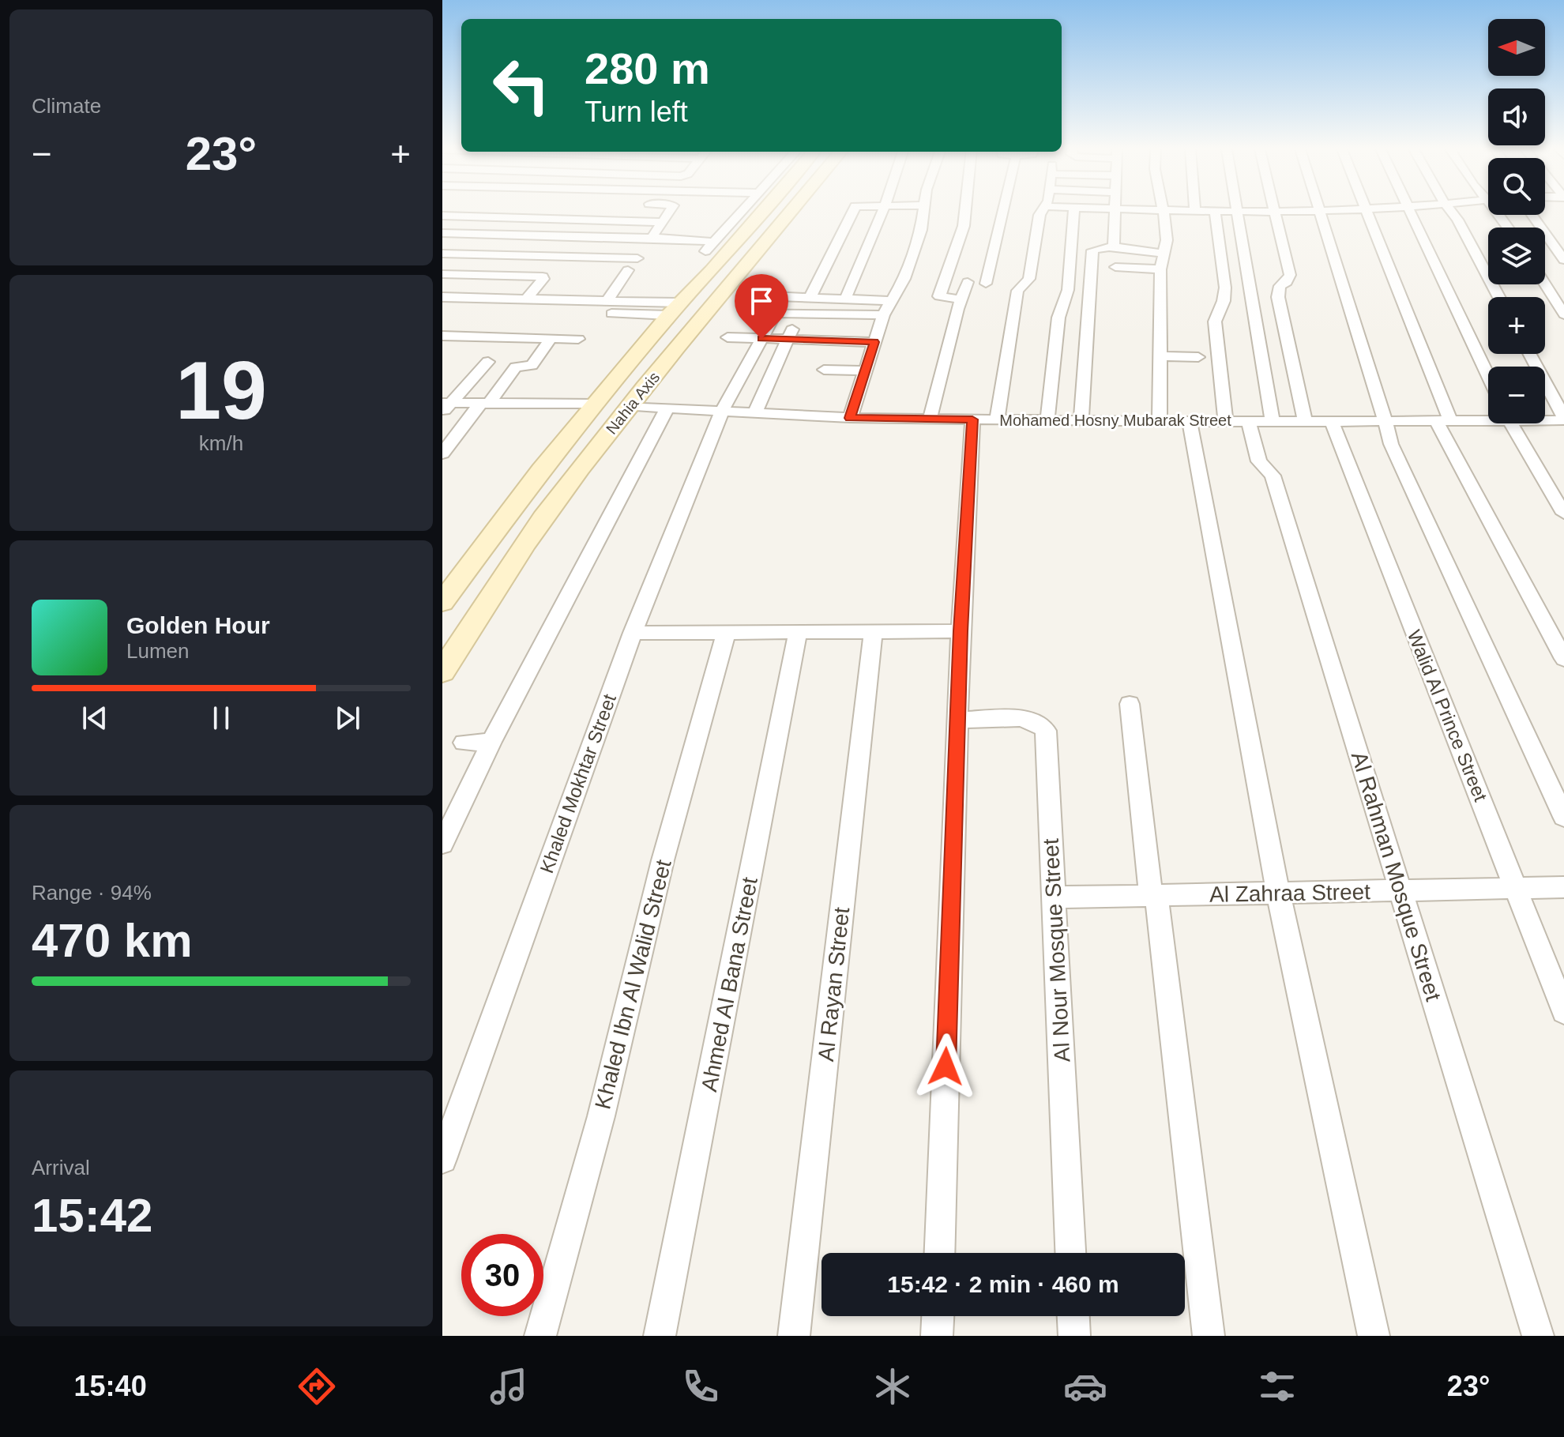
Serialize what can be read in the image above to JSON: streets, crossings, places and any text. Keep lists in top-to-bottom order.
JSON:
{
  "streets": {
    "main road": ["Nahia Axis"],
    "street": [
      "Mohamed Hosny Mubarak Street",
      "Walid Al Prince Street",
      "Khaled Mokhtar Street",
      "Al Rahman Mosque Street",
      "Al Zahraa Street",
      "Al Nour Mosque Street",
      "Khaled Ibn Al Walid Street",
      "Ahmed Al Bana Street",
      "Al Rayan Street"
    ]
  },
  "crossings": [
    ["Nahia Axis", "Mohamed Hosny Mubarak Street"],
    ["Mohamed Hosny Mubarak Street", "Walid Al Prince Street"],
    ["Mohamed Hosny Mubarak Street", "Khaled Mokhtar Street"],
    ["Mohamed Hosny Mubarak Street", "Al Rahman Mosque Street"],
    ["Walid Al Prince Street", "Al Zahraa Street"],
    ["Al Rahman Mosque Street", "Al Zahraa Street"],
    ["Al Zahraa Street", "Al Nour Mosque Street"]
  ],
  "north": "left",
  "page": {
    "tile": [
      "Climate",
      ["19", "km/h"],
      ["Range · 94%", "470 km"],
      ["Arrival", "15:42"]
    ],
    "map_buttons": ["+", "−"],
    "turn": ["280 m", "Turn left"],
    "heat": ["−", "23°", "+"],
    "song": ["Golden Hour", "Lumen"],
    "limit": "30",
    "trip": "15:42 · 2 min · 460 m",
    "tabs": ["15:40", "23°"]
  }
}
